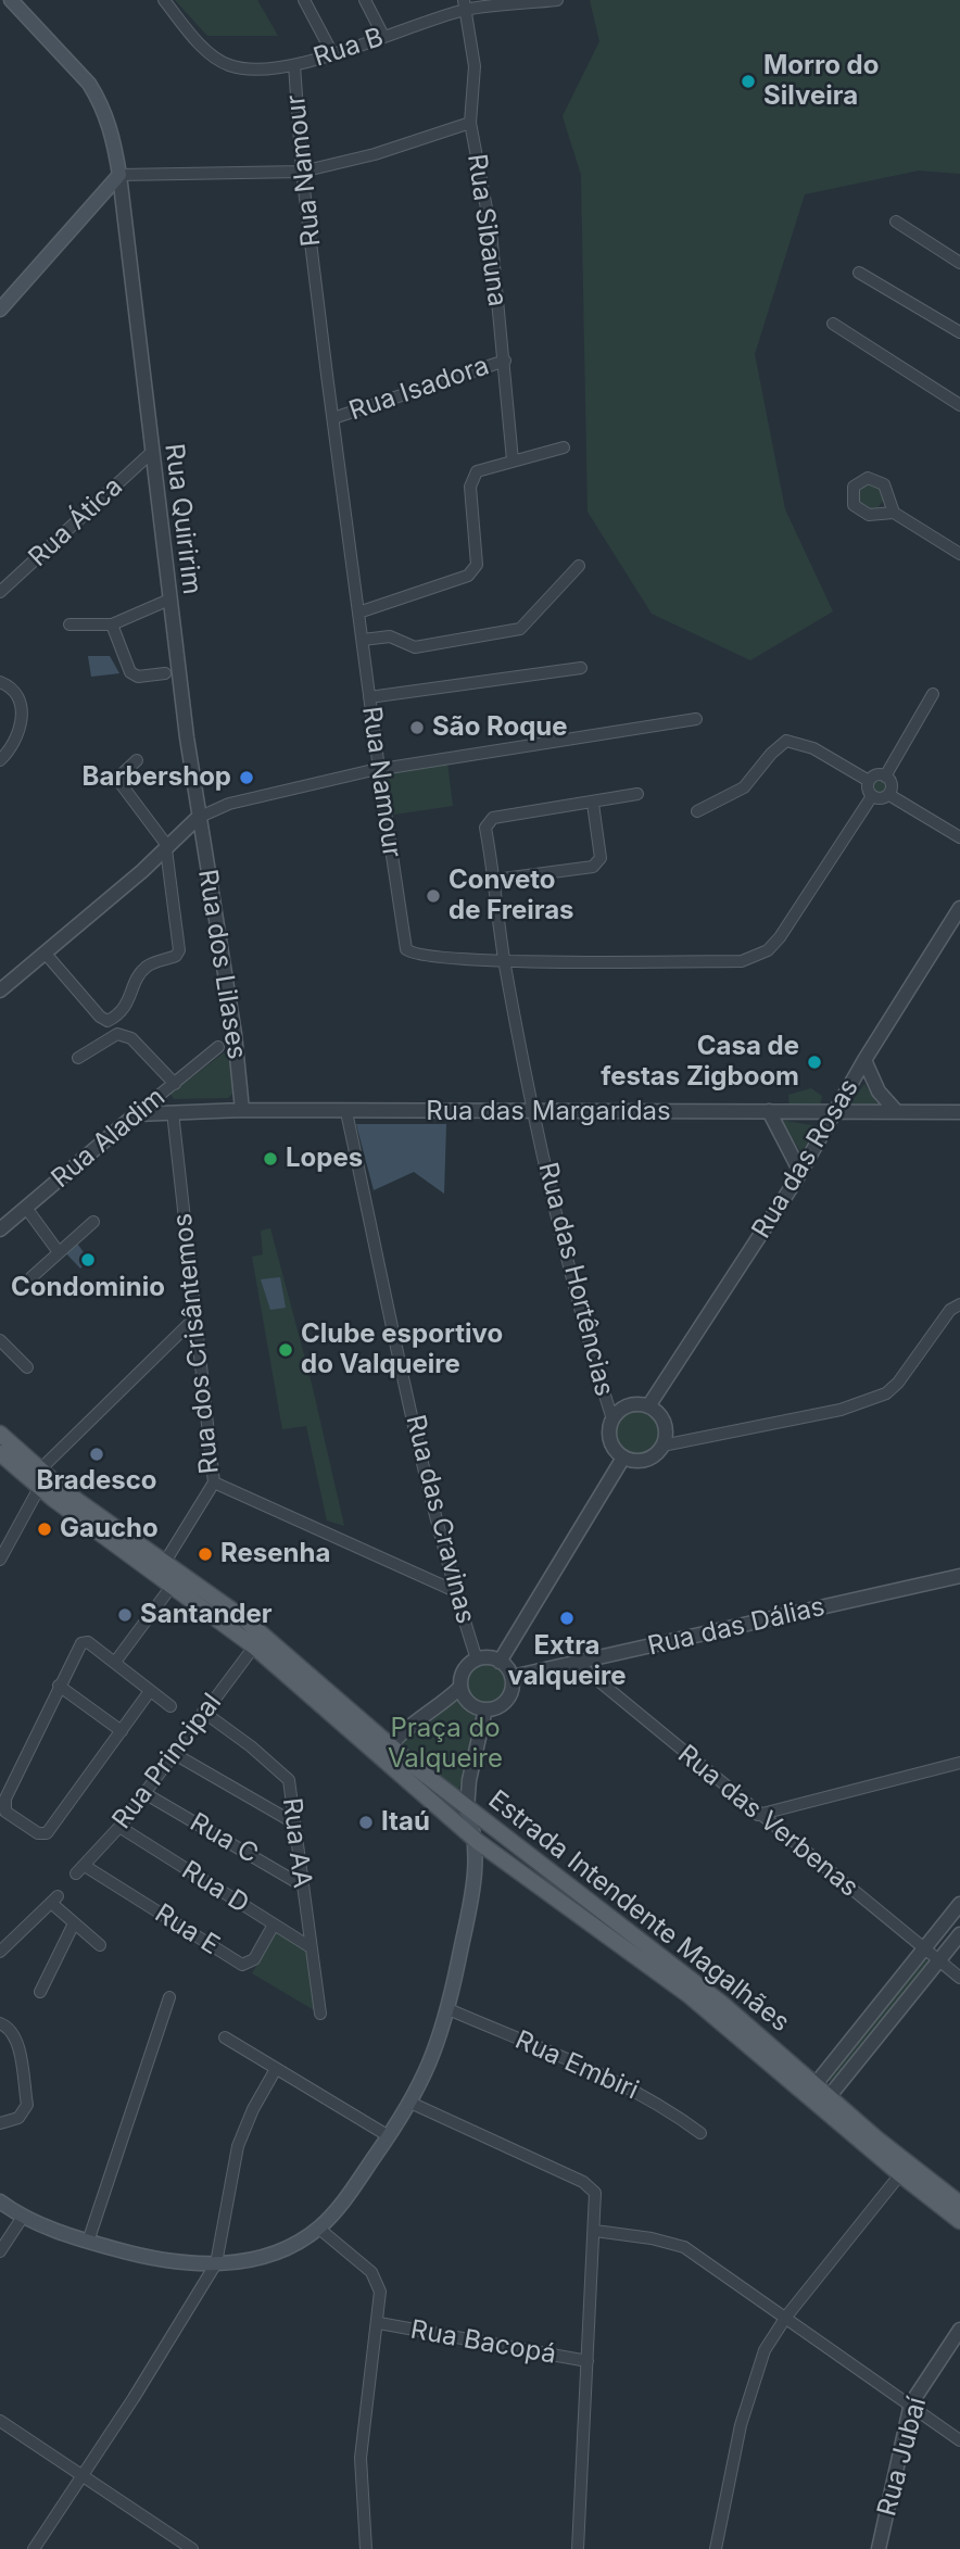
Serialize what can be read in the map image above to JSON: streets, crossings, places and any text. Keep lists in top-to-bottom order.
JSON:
{
  "streets": {
    "main road": ["Rua Quiririm", "Estrada Intendente Magalhães"],
    "street": [
      "Rua B",
      "Rua Namour",
      "Rua Sibauna",
      "Rua Isadora",
      "Rua Ática",
      "Rua dos Lilases",
      "Rua das Margaridas",
      "Rua Aladim",
      "Rua das Rosas",
      "Rua das Hortências",
      "Rua dos Crisântemos",
      "Rua das Cravinas",
      "Rua das Dálias",
      "Rua Principal",
      "Rua das Verbenas",
      "Rua C",
      "Rua AA",
      "Rua D",
      "Rua E",
      "Rua Embiri",
      "Rua Bacopá",
      "Rua Jubaí"
    ]
  },
  "crossings": [
    ["Rua B", "Rua Namour"],
    ["Rua B", "Rua Sibauna"],
    ["Rua Namour", "Rua Isadora"],
    ["Rua Namour", "Rua das Hortências"],
    ["Rua Sibauna", "Rua Isadora"],
    ["Rua Quiririm", "Rua Ática"],
    ["Rua Quiririm", "Rua dos Lilases"],
    ["Rua dos Lilases", "Rua das Margaridas"],
    ["Rua das Margaridas", "Rua Aladim"],
    ["Rua das Margaridas", "Rua das Rosas"],
    ["Rua das Margaridas", "Rua das Hortências"],
    ["Rua das Margaridas", "Rua dos Crisântemos"],
    ["Rua das Margaridas", "Rua das Cravinas"],
    ["Rua das Rosas", "Rua das Hortências"],
    ["Rua dos Crisântemos", "Estrada Intendente Magalhães"],
    ["Rua das Cravinas", "Rua das Dálias"],
    ["Rua das Dálias", "Rua das Verbenas"],
    ["Rua Principal", "Rua C"],
    ["Rua Principal", "Rua AA"],
    ["Rua Principal", "Rua D"],
    ["Rua Principal", "Estrada Intendente Magalhães"],
    ["Rua Principal", "Rua E"],
    ["Rua C", "Rua AA"],
    ["Rua AA", "Rua D"],
    ["Rua D", "Rua E"]
  ],
  "parks": ["Praça do Valqueire"],
  "places": [
    "Morro do Silveira",
    "São Roque",
    "Barbershop",
    "Conveto de Freiras",
    "Casa de festas Zigboom",
    "Lopes",
    "Condominio",
    "Clube esportivo do Valqueire",
    "Bradesco",
    "Gaucho",
    "Resenha",
    "Santander",
    "Extra valqueire",
    "Itaú"
  ]
}
